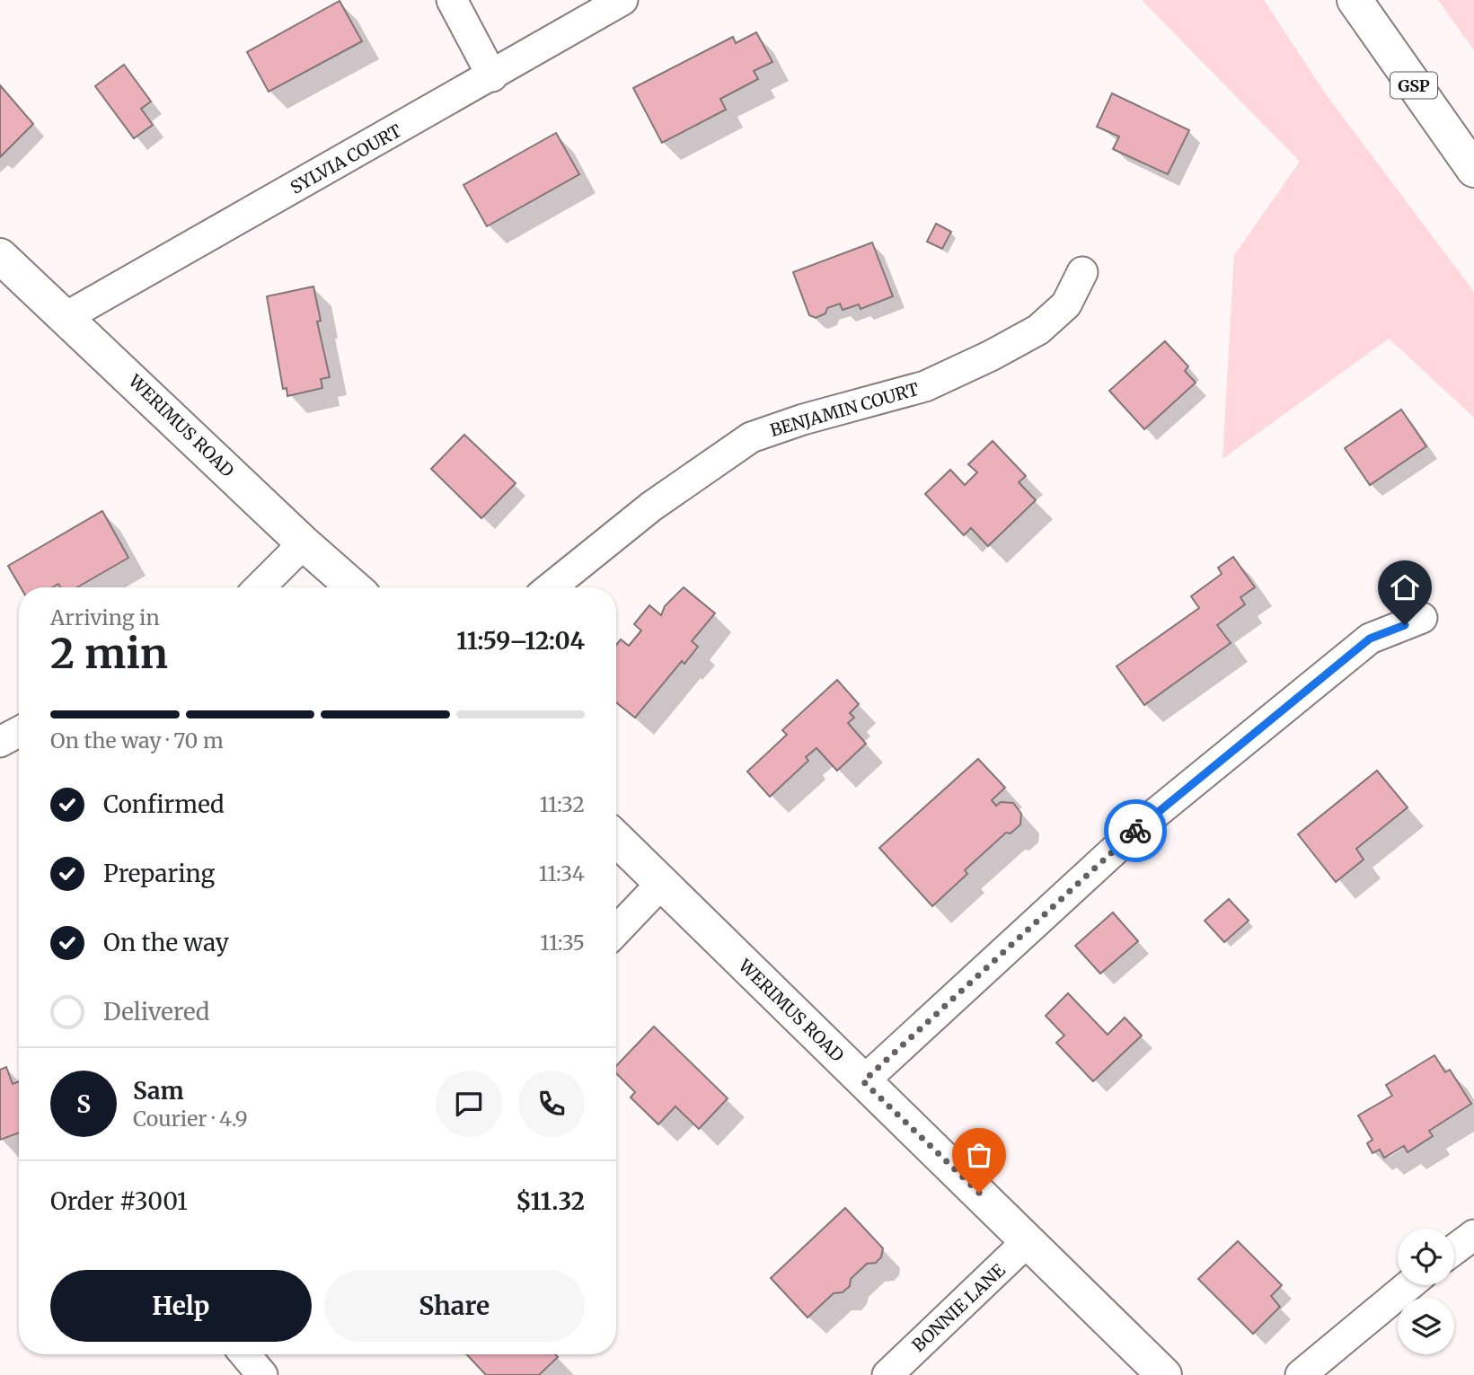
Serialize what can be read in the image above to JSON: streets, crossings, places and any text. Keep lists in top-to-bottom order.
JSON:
{
  "streets": {
    "main road": ["GSP", "WERIMUS ROAD"],
    "street": ["SYLVIA COURT", "BENJAMIN COURT", "BONNIE LANE"]
  },
  "crossings": [
    ["SYLVIA COURT", "WERIMUS ROAD"],
    ["WERIMUS ROAD", "BONNIE LANE"]
  ],
  "page": {
    "heading": ["2 min", "Arriving in", "11:59–12:04"],
    "panel": [
      "Sam",
      "Courier · 4.9",
      "Order #3001",
      "$11.32"
    ],
    "bar": "On the way · 70 m",
    "list": [
      ["Confirmed", "11:32"],
      ["Preparing", "11:34"],
      ["On the way", "11:35"],
      "Delivered"
    ],
    "round": "S",
    "buttons": ["Help", "Share"]
  }
}
